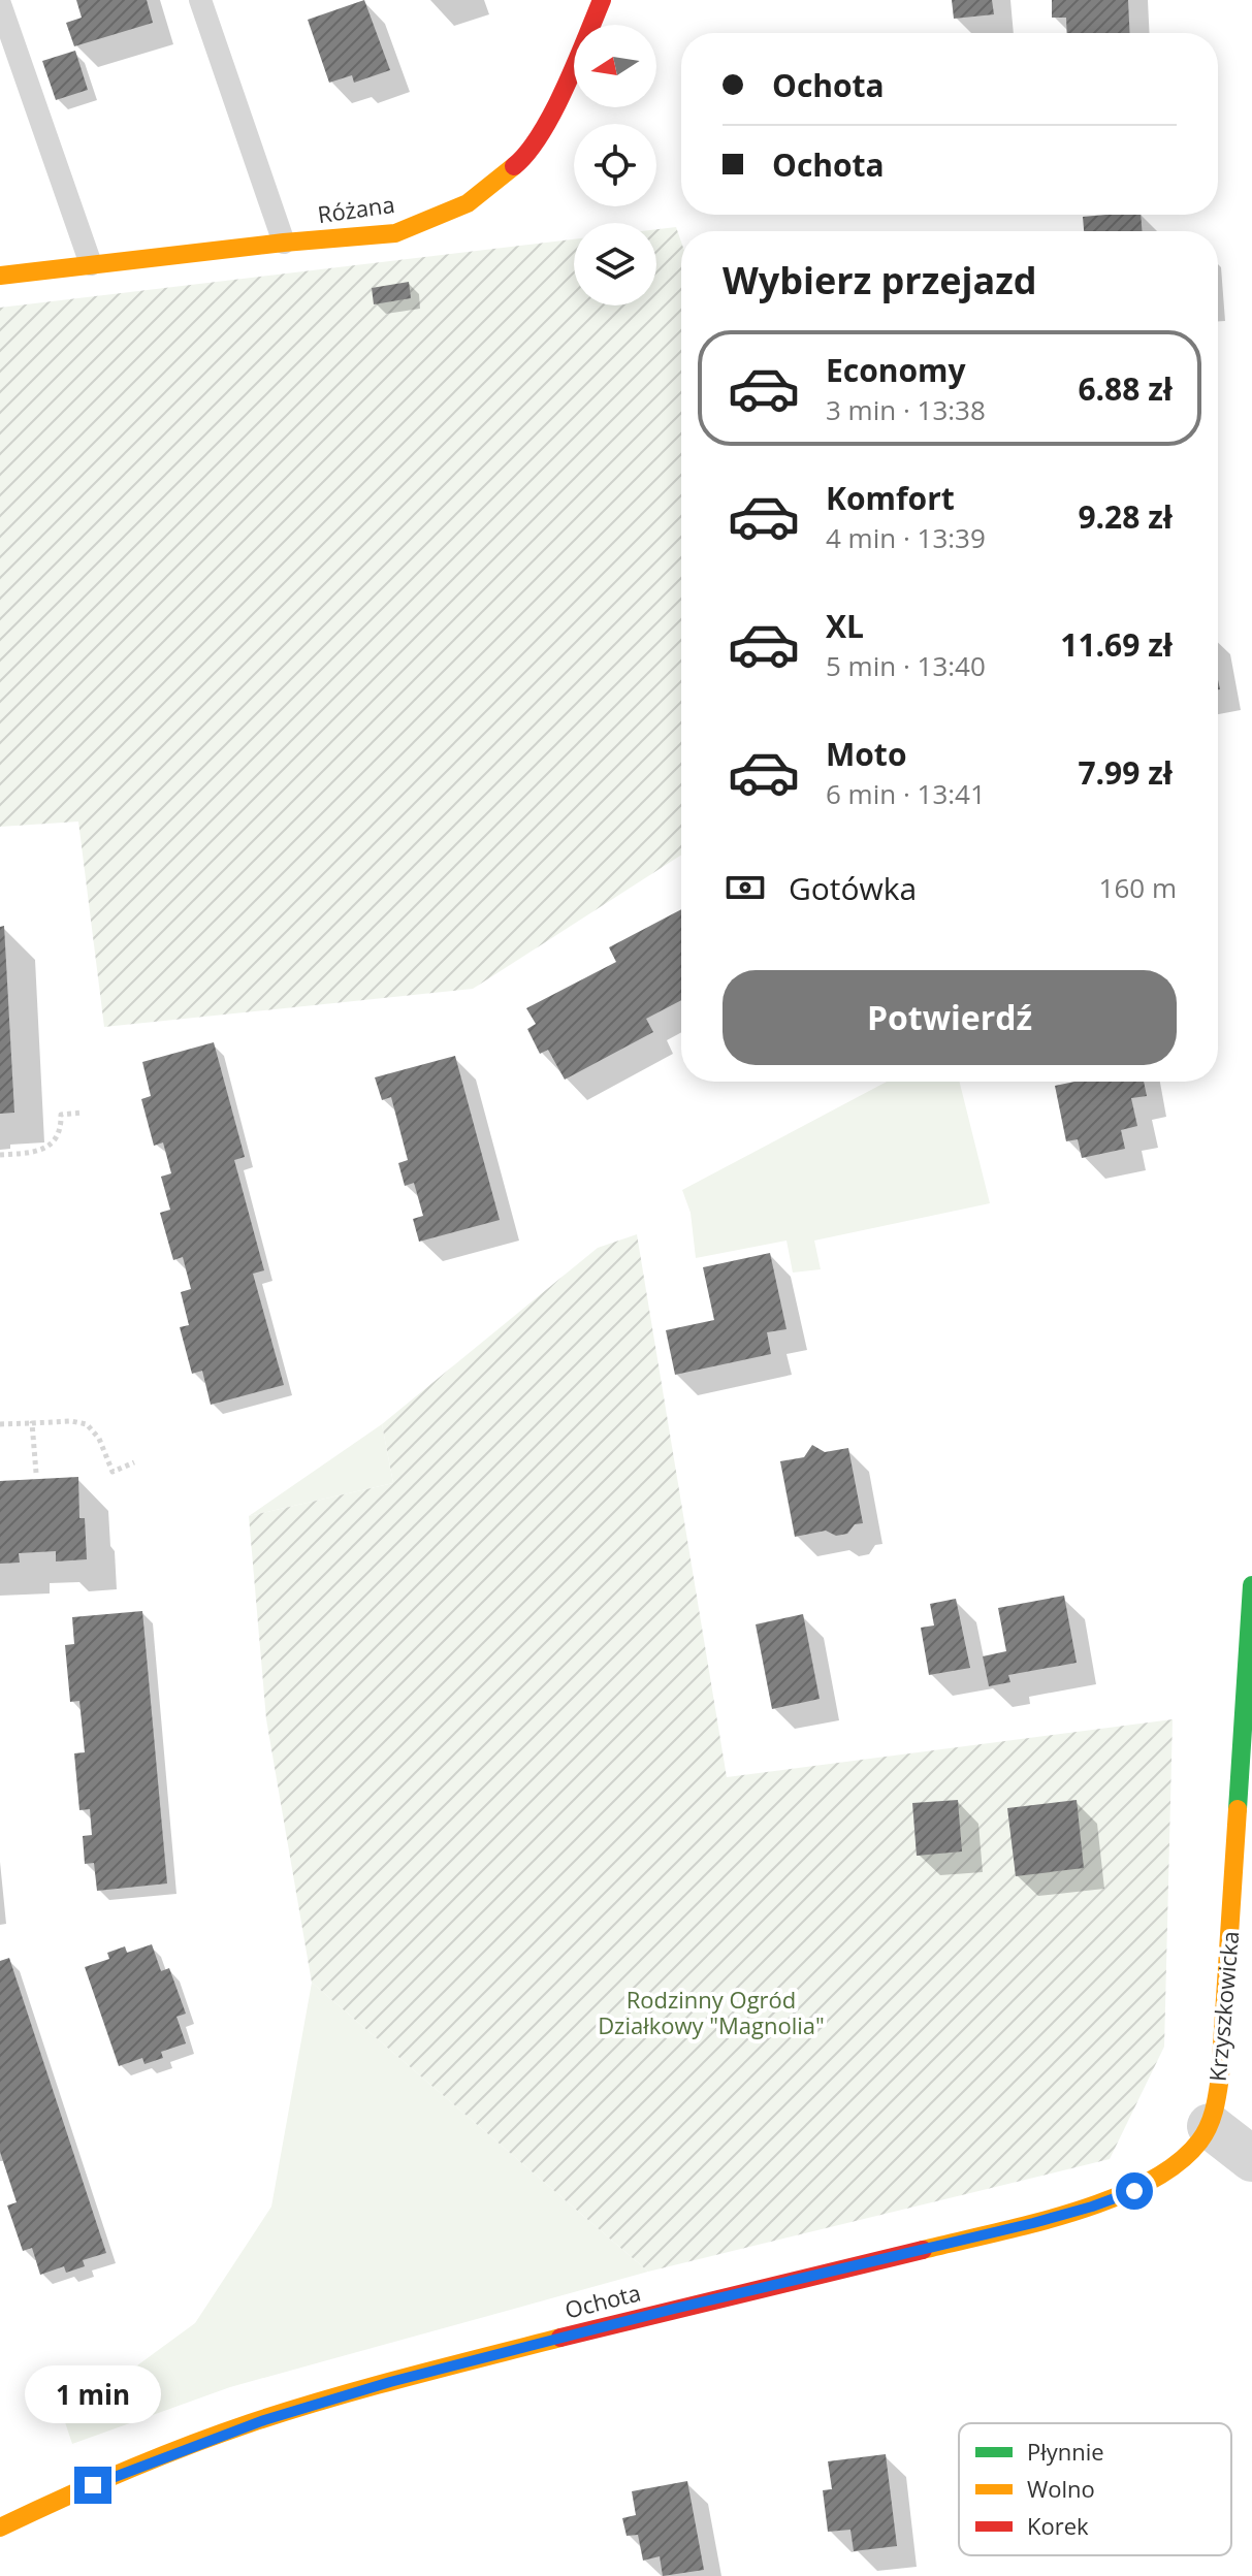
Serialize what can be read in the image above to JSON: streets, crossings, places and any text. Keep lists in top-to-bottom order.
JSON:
{
  "streets": {
    "street": ["Różana", "Krzyszkowicka", "Ochota"]
  },
  "crossings": [
    ["Krzyszkowicka", "Ochota"]
  ],
  "parks": ["Rodzinny Ogród Działkowy \"Magnolia\""],
  "legend": ["Płynnie", "Wolno", "Korek"],
  "north": "left",
  "page": {
    "banner": ["Ochota", "Ochota"],
    "heading": "Wybierz przejazd",
    "list": [
      {
        "name": "Economy",
        "note": "3 min · 13:38",
        "value": "6.88 zł"
      },
      {
        "name": "Komfort",
        "note": "4 min · 13:39",
        "value": "9.28 zł"
      },
      {
        "name": "XL",
        "note": "5 min · 13:40",
        "value": "11.69 zł"
      },
      {
        "name": "Moto",
        "note": "6 min · 13:41",
        "value": "7.99 zł"
      }
    ],
    "pay": ["Gotówka", "160 m"],
    "buttons": "Potwierdź",
    "bubble": "1 min"
  }
}
